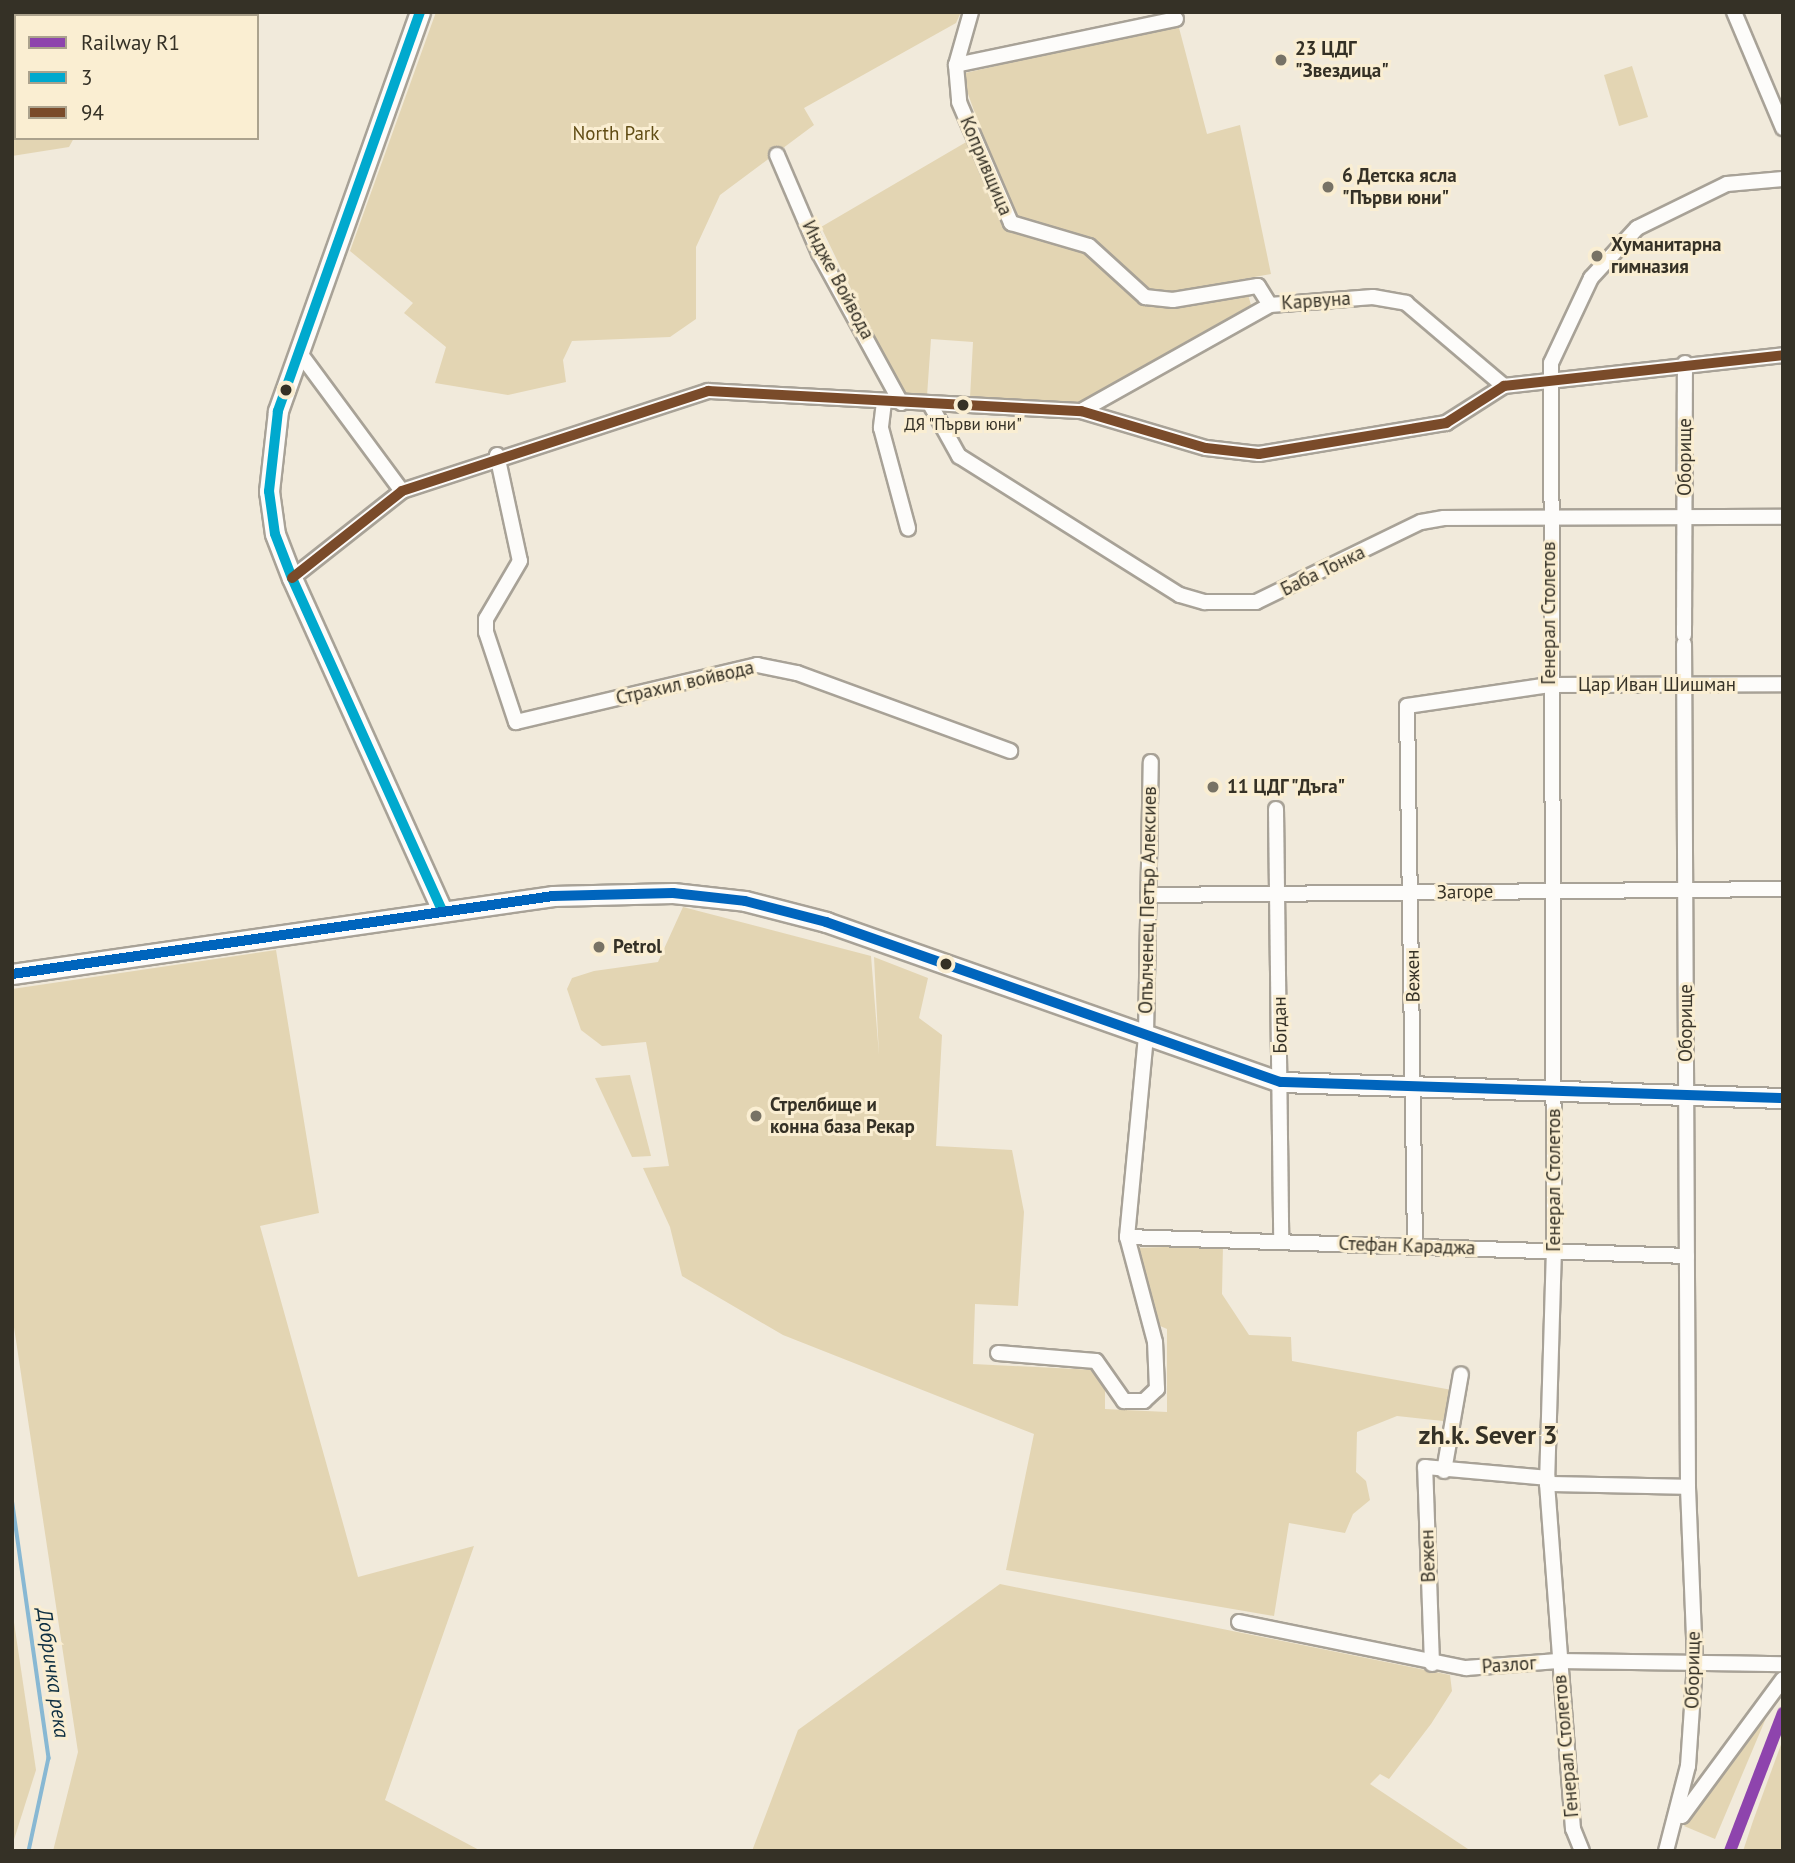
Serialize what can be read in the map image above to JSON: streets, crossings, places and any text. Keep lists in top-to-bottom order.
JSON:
{
  "streets": {
    "street": [
      "Копривщица",
      "Индже Войвода",
      "Карвуна",
      "Оборище",
      "Баба Тонка",
      "Генерал Столетов",
      "Страхил войвода",
      "Цар Иван Шишман",
      "Загоре",
      "Опълченец Петър Алексиев",
      "Вежен",
      "Богдан",
      "Стефан Караджа",
      "Разлог"
    ]
  },
  "crossings": [
    ["Копривщица", "Карвуна"],
    ["Оборище", "Баба Тонка"],
    ["Оборище", "Цар Иван Шишман"],
    ["Оборище", "Загоре"],
    ["Оборище", "Стефан Караджа"],
    ["Оборище", "Разлог"],
    ["Баба Тонка", "Генерал Столетов"],
    ["Генерал Столетов", "Цар Иван Шишман"],
    ["Генерал Столетов", "Загоре"],
    ["Генерал Столетов", "Стефан Караджа"],
    ["Генерал Столетов", "Разлог"],
    ["Цар Иван Шишман", "Вежен"],
    ["Загоре", "Опълченец Петър Алексиев"],
    ["Загоре", "Вежен"],
    ["Загоре", "Богдан"],
    ["Опълченец Петър Алексиев", "Стефан Караджа"],
    ["Вежен", "Стефан Караджа"],
    ["Вежен", "Разлог"],
    ["Богдан", "Стефан Караджа"]
  ],
  "districts": ["zh.k. Sever 3"],
  "water": ["Добричка река"],
  "parks": ["North Park"],
  "places": [
    "23 ЦДГ \"Звездица\"",
    "6 Детска ясла \"Първи юни\"",
    "Хуманитарна гимназия",
    "ДЯ \"Първи юни\"",
    "11 ЦДГ \"Дъга\"",
    "Petrol",
    "Стрелбище и конна база Рекар"
  ],
  "lines": ["transit line 3", "transit line 94", "rail line R1"],
  "legend": ["Railway R1", "3", "94"]
}
